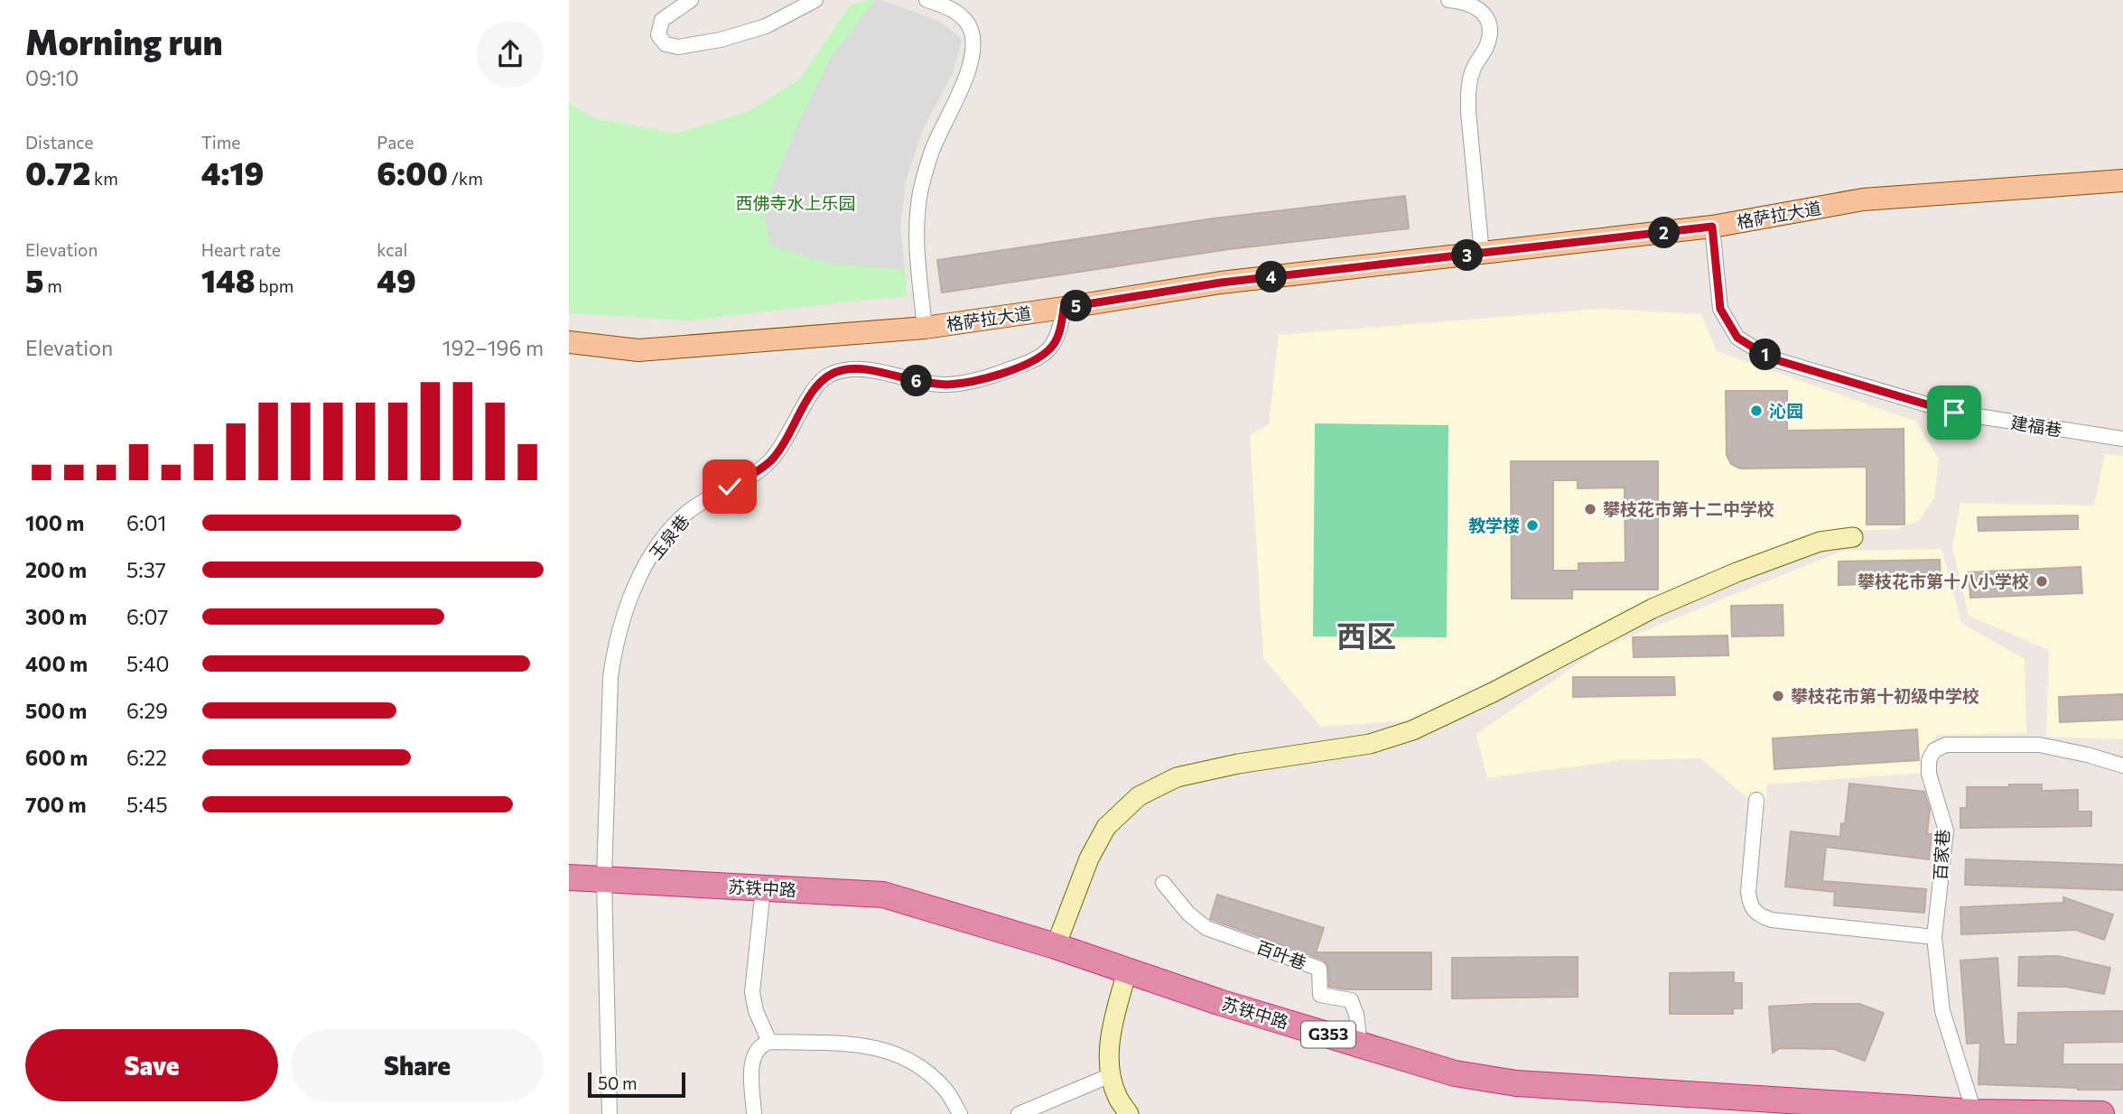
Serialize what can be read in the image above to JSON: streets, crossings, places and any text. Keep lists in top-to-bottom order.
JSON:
{
  "streets": {
    "highway": ["苏铁中路", "G353"],
    "main road": ["格萨拉大道"],
    "street": [
      "建福巷",
      "玉泉巷",
      "百家巷",
      "百叶巷"
    ]
  },
  "crossings": [
    ["格萨拉大道", "建福巷"],
    ["格萨拉大道", "玉泉巷"],
    ["玉泉巷", "苏铁中路"],
    ["百家巷", "苏铁中路"],
    ["苏铁中路", "百叶巷"]
  ],
  "districts": ["西区"],
  "parks": ["西佛寺水上乐园"],
  "places": [
    "沁园",
    "攀枝花市第十二中学校",
    "教学楼",
    "攀枝花市第十八小学校",
    "攀枝花市第十初级中学校"
  ],
  "scale_bar": "50 m",
  "page": {
    "heading": ["Morning run", "09:10"],
    "stats": [
      ["Distance", "0.72 km"],
      ["Time", "4:19"],
      ["Pace", "6:00 /km"],
      ["Elevation", "5 m"],
      ["Heart rate", "148 bpm"],
      ["kcal", "49"]
    ],
    "pins": [
      "2",
      "3",
      "4",
      "5",
      "1",
      "6"
    ],
    "chart": ["Elevation", "192–196 m"],
    "list": [
      {
        "name": "100 m",
        "note": "6:01"
      },
      {
        "name": "200 m",
        "note": "5:37"
      },
      {
        "name": "300 m",
        "note": "6:07"
      },
      {
        "name": "400 m",
        "note": "5:40"
      },
      {
        "name": "500 m",
        "note": "6:29"
      },
      {
        "name": "600 m",
        "note": "6:22"
      },
      {
        "name": "700 m",
        "note": "5:45"
      }
    ],
    "buttons": ["Save", "Share"],
    "scale": "50 m"
  }
}
